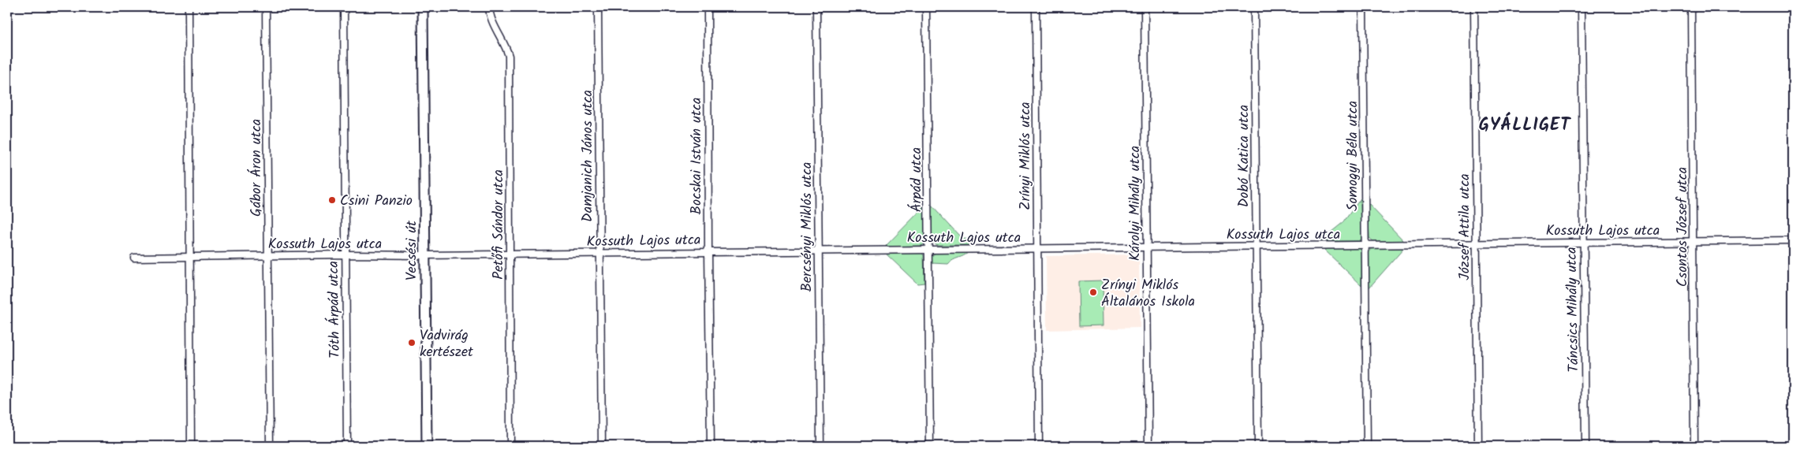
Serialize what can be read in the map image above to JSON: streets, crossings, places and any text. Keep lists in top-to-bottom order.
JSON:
{
  "streets": {
    "main road": ["Vecsési út"],
    "street": [
      "Damjanich János utca",
      "Bocskai István utca",
      "Zrínyi Miklós utca",
      "Dobó Katica utca",
      "Somogyi Béla utca",
      "Gábor Áron utca",
      "Árpád utca",
      "Károlyi Mihály utca",
      "Petőfi Sándor utca",
      "Bercsényi Miklós utca",
      "József Attila utca",
      "Csontos József utca",
      "Kossuth Lajos utca",
      "Tóth Árpád utca",
      "Táncsics Mihály utca"
    ]
  },
  "crossings": [
    ["Damjanich János utca", "Kossuth Lajos utca"],
    ["Bocskai István utca", "Kossuth Lajos utca"],
    ["Zrínyi Miklós utca", "Kossuth Lajos utca"],
    ["Dobó Katica utca", "Kossuth Lajos utca"],
    ["Somogyi Béla utca", "Kossuth Lajos utca"],
    ["Gábor Áron utca", "Kossuth Lajos utca"],
    ["Árpád utca", "Kossuth Lajos utca"],
    ["Károlyi Mihály utca", "Kossuth Lajos utca"],
    ["Petőfi Sándor utca", "Kossuth Lajos utca"],
    ["Bercsényi Miklós utca", "Kossuth Lajos utca"],
    ["József Attila utca", "Kossuth Lajos utca"],
    ["Csontos József utca", "Kossuth Lajos utca"],
    ["Kossuth Lajos utca", "Vecsési út"],
    ["Kossuth Lajos utca", "Tóth Árpád utca"],
    ["Kossuth Lajos utca", "Táncsics Mihály utca"]
  ],
  "districts": ["GYÁLLIGET"],
  "places": ["Csini Panzio", "Zrínyi Miklós Általános Iskola", "Vadvirág kertészet"]
}
